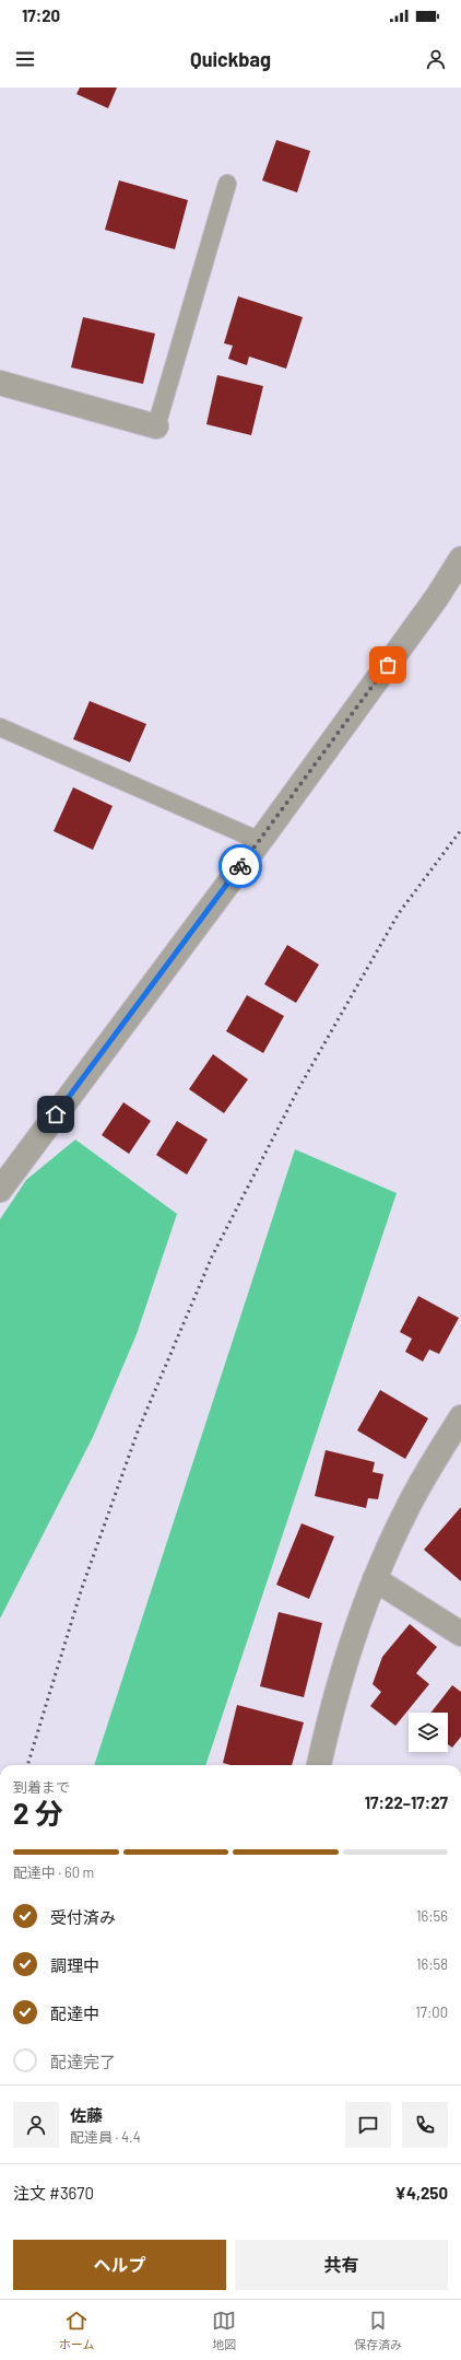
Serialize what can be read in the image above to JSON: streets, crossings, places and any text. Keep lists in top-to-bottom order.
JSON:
{
  "page": {
    "status": "17:20",
    "header": "Quickbag",
    "heading": ["2 分", "到着まで", "17:22–17:27"],
    "panel": [
      "佐藤",
      "配達員 · 4.4",
      "注文 #3670",
      "¥4,250"
    ],
    "bar": "配達中 · 60 m",
    "list": [
      ["受付済み", "16:56"],
      ["調理中", "16:58"],
      ["配達中", "17:00"],
      "配達完了"
    ],
    "buttons": ["ヘルプ", "共有"],
    "tabs": ["ホーム", "地図", "保存済み"]
  }
}
